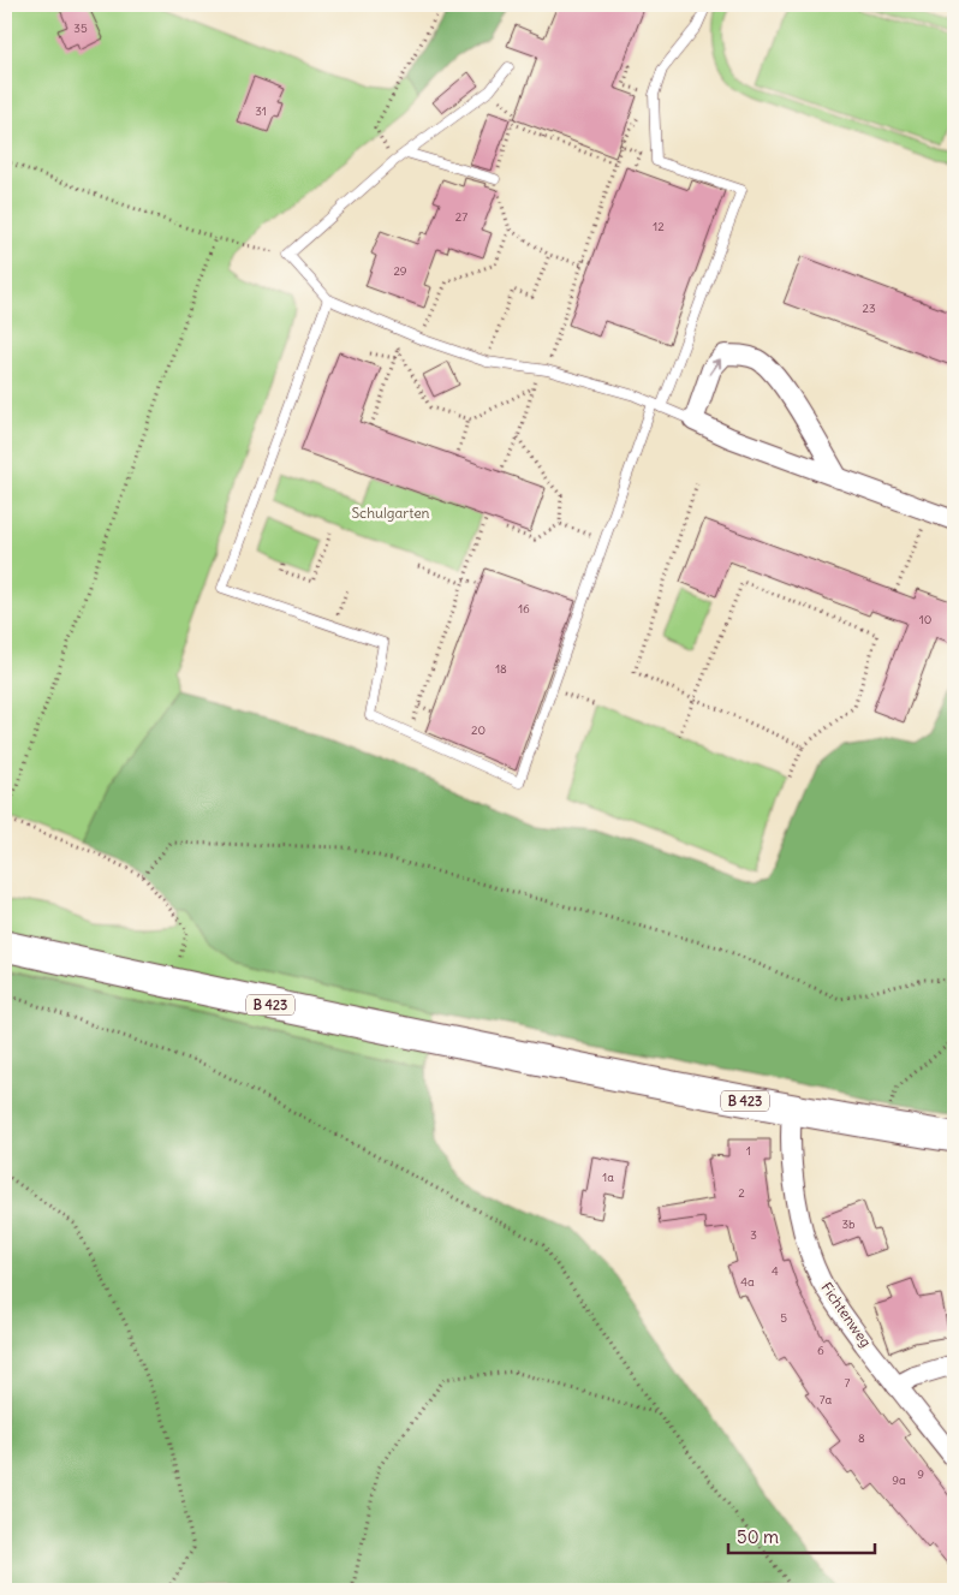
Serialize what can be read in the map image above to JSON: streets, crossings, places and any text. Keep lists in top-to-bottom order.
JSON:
{
  "streets": {
    "main road": ["B 423"],
    "street": ["Fichtenweg"]
  },
  "crossings": [
    ["B 423", "Fichtenweg"]
  ],
  "parks": ["Schulgarten"],
  "house_numbers": [
    "35",
    "31",
    "27",
    "12",
    "29",
    "23",
    "16",
    "10",
    "18",
    "20",
    "1",
    "1a",
    "2",
    "3b",
    "3",
    "4",
    "4a",
    "5",
    "6",
    "7",
    "7a",
    "8",
    "9",
    "9a"
  ],
  "scale_bar": "50 m"
}
